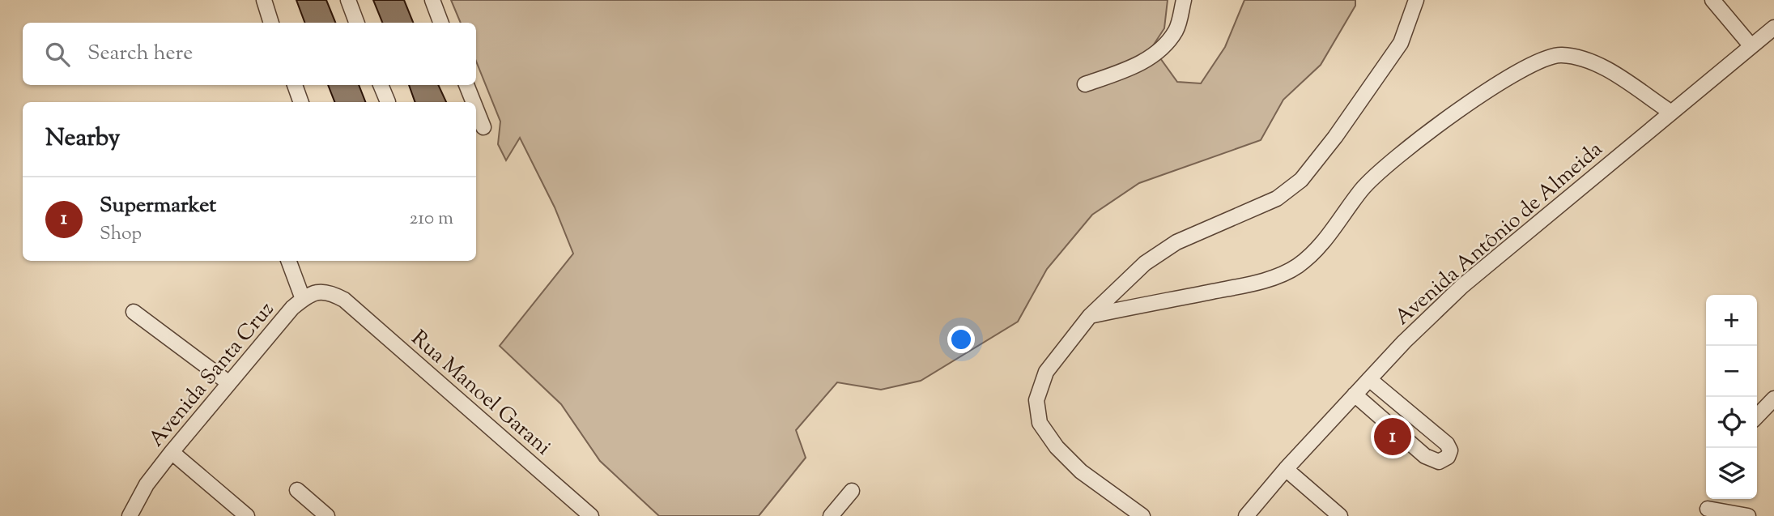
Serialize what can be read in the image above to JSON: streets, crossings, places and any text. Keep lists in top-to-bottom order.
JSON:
{
  "streets": {
    "street": ["Avenida Antônio de Almeida", "Avenida Santa Cruz", "Rua Manoel Garani"]
  },
  "crossings": [
    ["Avenida Santa Cruz", "Rua Manoel Garani"]
  ],
  "page": {
    "search": "Search here",
    "heading": "Nearby",
    "list": [
      {
        "mark": "1",
        "name": "Supermarket",
        "note": "Shop",
        "value": "210 m"
      }
    ],
    "map_buttons": ["+", "−"],
    "pins": "1"
  }
}
